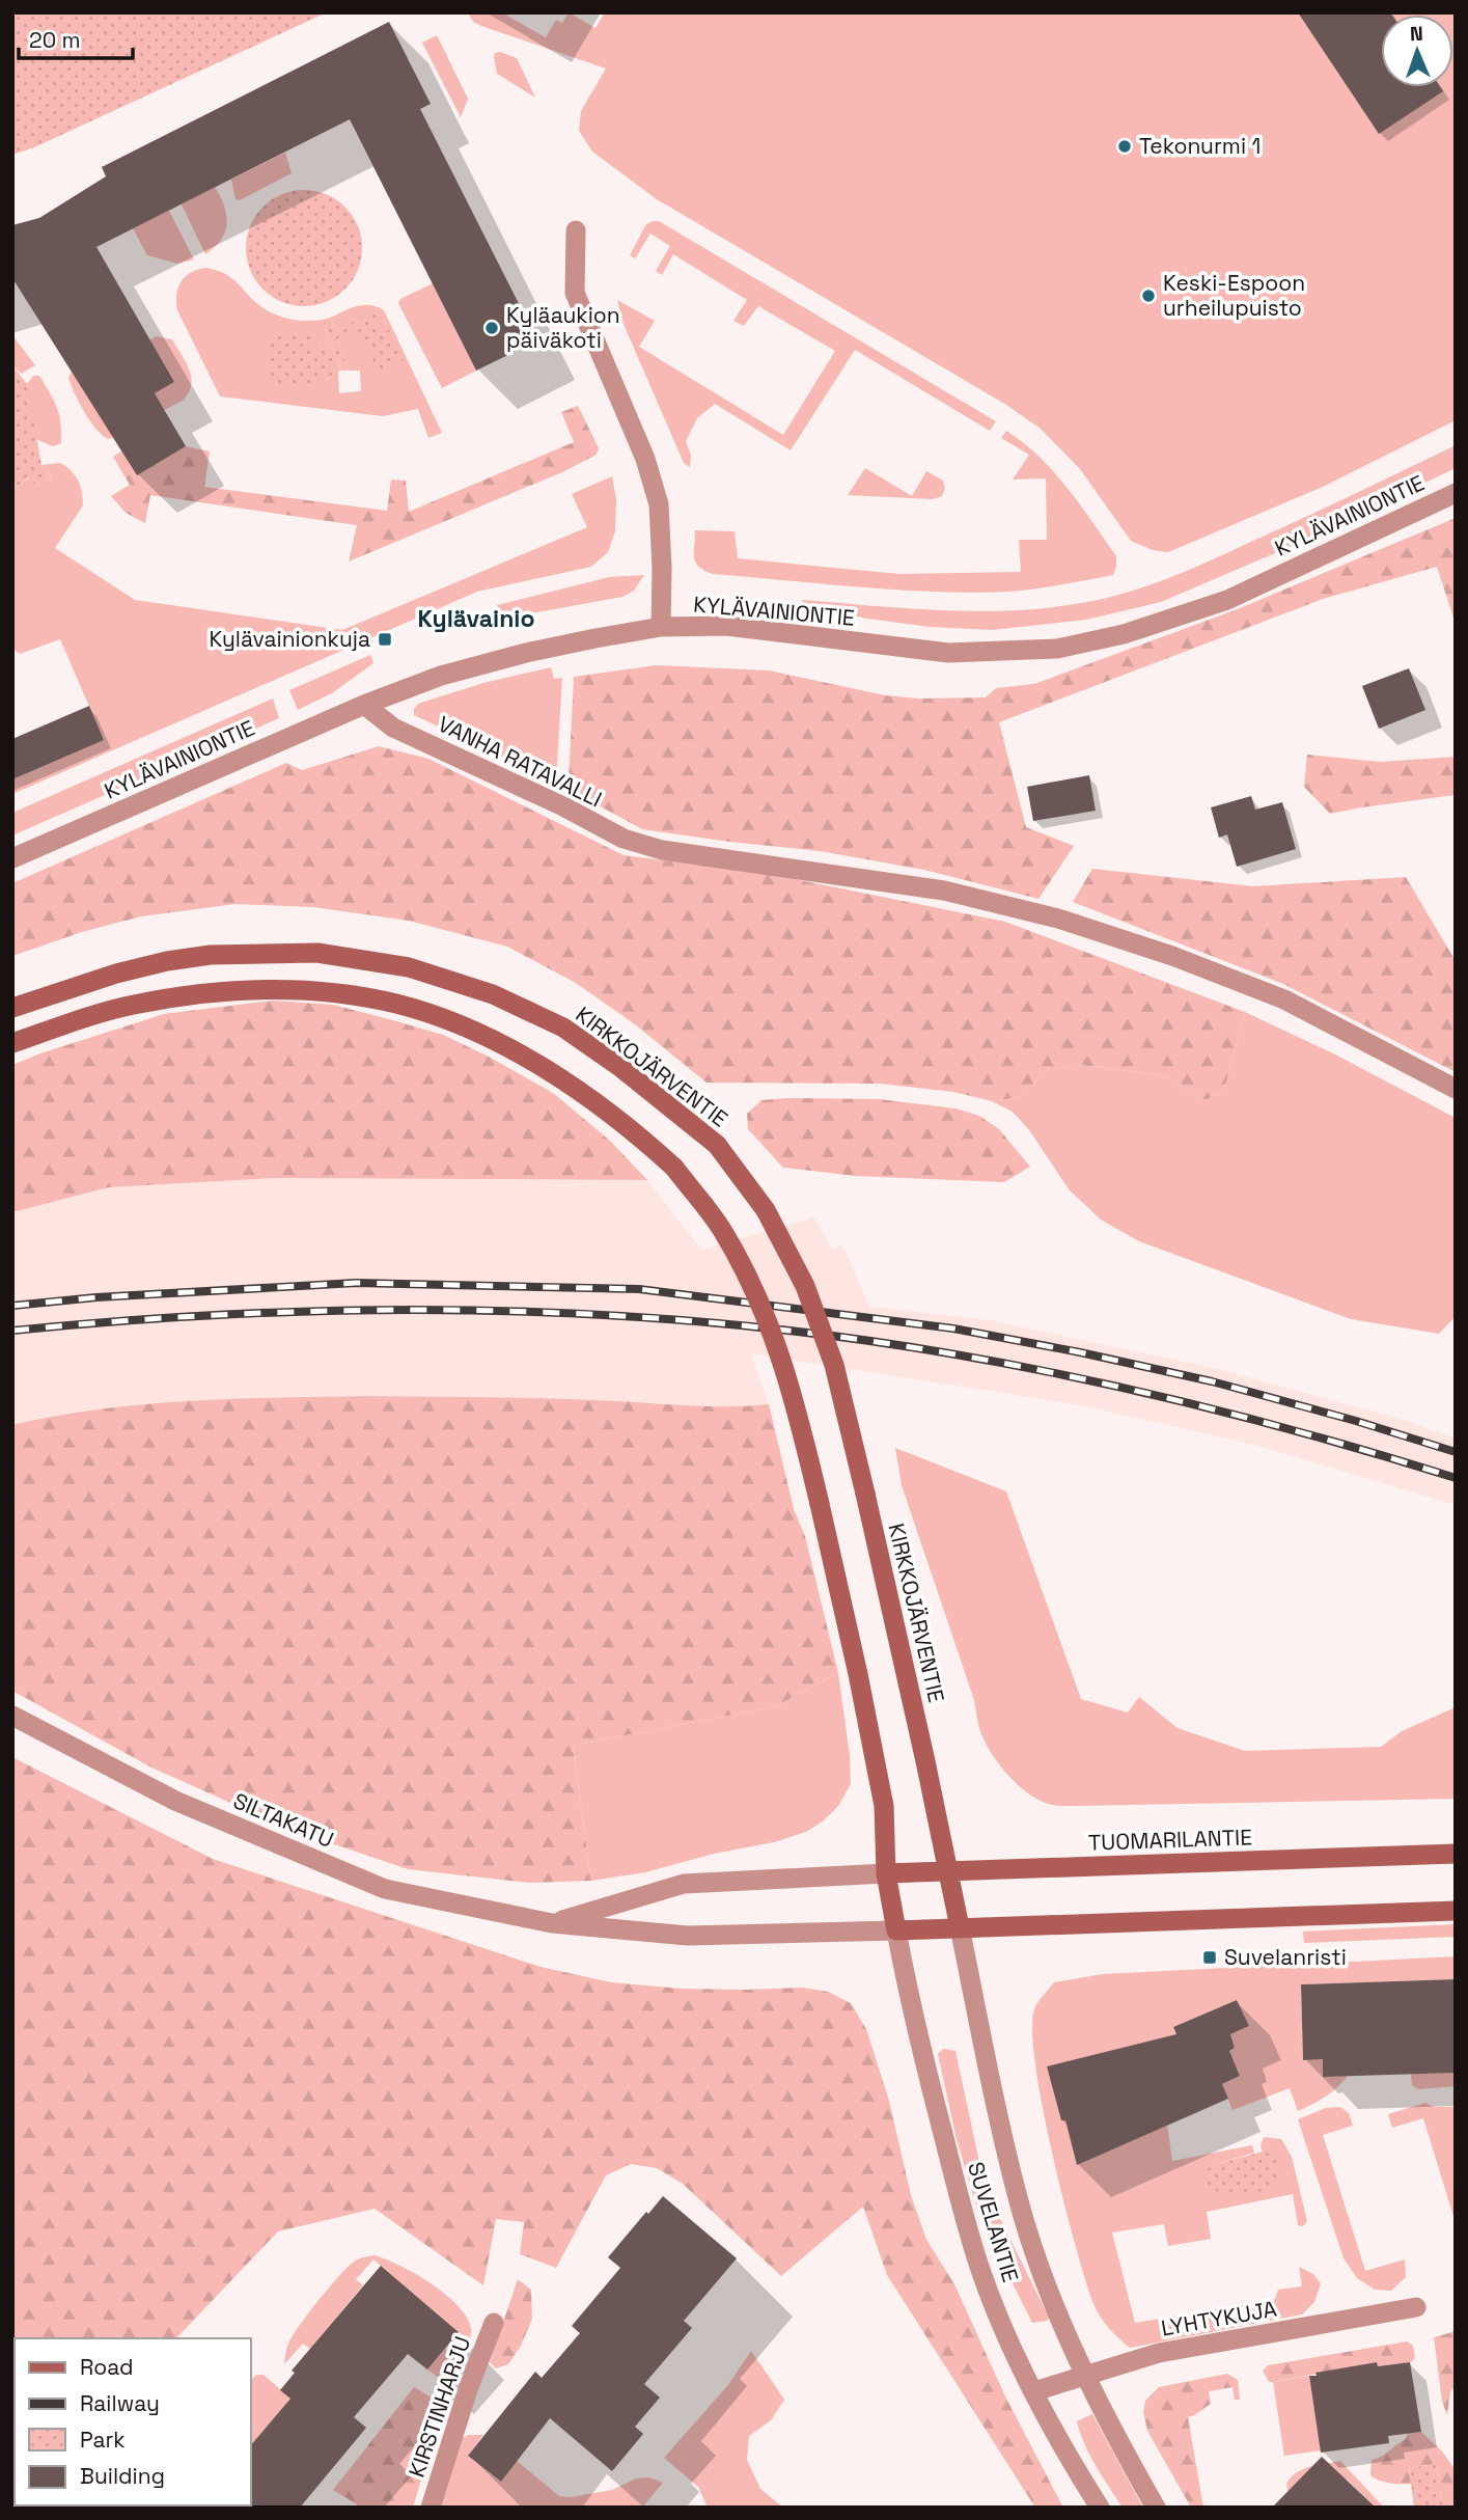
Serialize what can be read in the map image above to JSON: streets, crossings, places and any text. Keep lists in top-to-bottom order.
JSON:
{
  "streets": {
    "main road": ["KIRKKOJÄRVENTIE", "TUOMARILANTIE"],
    "street": [
      "KYLÄVAINIONTIE",
      "VANHA RATAVALLI",
      "SILTAKATU",
      "SUVELANTIE",
      "LYHTYKUJA",
      "KIRSTINHARJU"
    ]
  },
  "crossings": [
    ["KYLÄVAINIONTIE", "VANHA RATAVALLI"],
    ["KIRKKOJÄRVENTIE", "TUOMARILANTIE"],
    ["KIRKKOJÄRVENTIE", "SUVELANTIE"],
    ["SILTAKATU", "TUOMARILANTIE"],
    ["SILTAKATU", "SUVELANTIE"],
    ["SUVELANTIE", "LYHTYKUJA"]
  ],
  "districts": ["Kylävainio"],
  "places": {
    "other": ["Tekonurmi 1", "Keski-Espoon urheilupuisto", "Kyläaukion päiväkoti"],
    "transit": ["Kylävainionkuja", "Suvelanristi"]
  },
  "legend": [
    "Road",
    "Railway",
    "Park",
    "Building"
  ],
  "scale_bar": "20 m",
  "north": "top"
}
